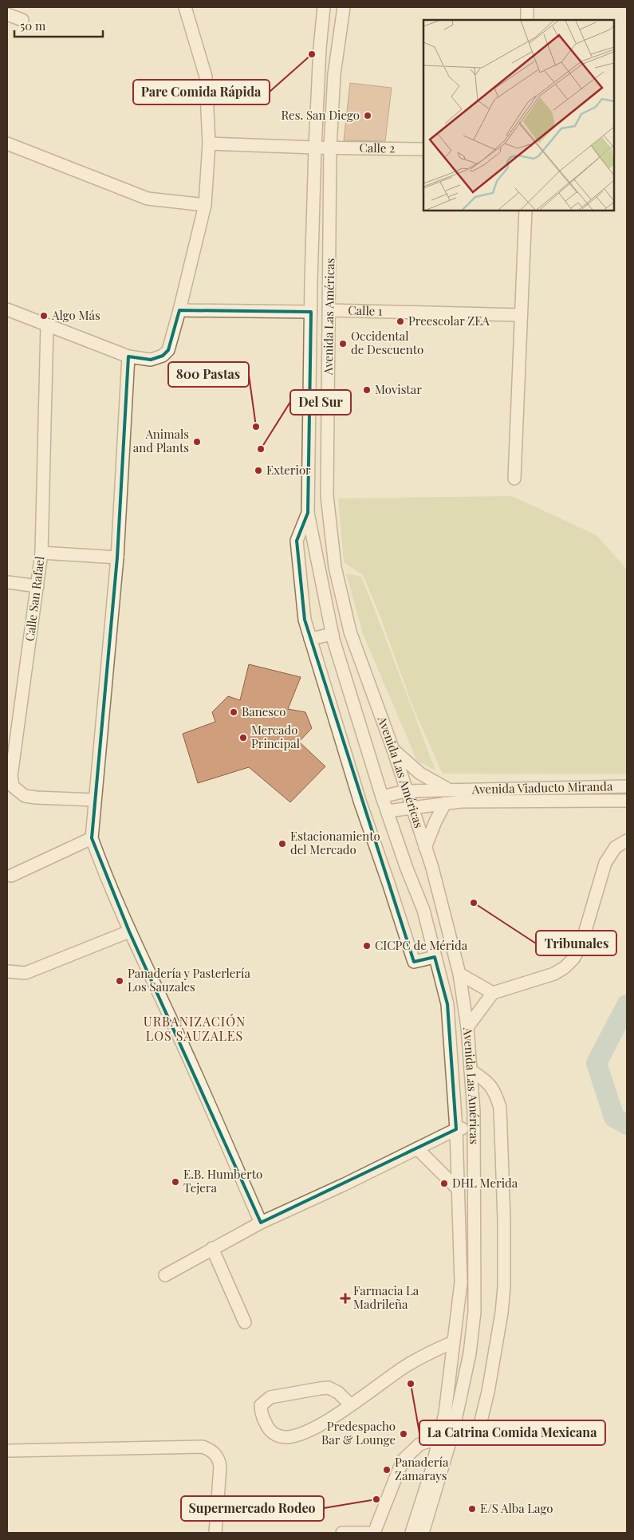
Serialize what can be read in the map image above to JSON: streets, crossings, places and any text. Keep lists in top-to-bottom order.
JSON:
{
  "streets": {
    "street": [
      "Calle 2",
      "Calle 1",
      "Avenida Las Américas",
      "Calle San Rafael",
      "Avenida Viaducto Miranda"
    ]
  },
  "crossings": [
    ["Calle 2", "Avenida Las Américas"],
    ["Calle 1", "Avenida Las Américas"],
    ["Avenida Las Américas", "Avenida Viaducto Miranda"]
  ],
  "districts": ["URBANIZACIÓN LOS SAUZALES"],
  "places": {
    "other": [
      "Pare Comida Rápida",
      "Res. San Diego",
      "Algo Más",
      "Preescolar ZEA",
      "Occidental de Descuento",
      "Movistar",
      "800 Pastas",
      "Animals and Plants",
      "Del Sur",
      "Exterior",
      "Banesco",
      "Mercado Principal",
      "Estacionamiento del Mercado",
      "Tribunales",
      "CICPC de Mérida",
      "Panadería y Pasterlería Los Sauzales",
      "E.B. Humberto Tejera",
      "DHL Merida",
      "La Catrina Comida Mexicana",
      "Predespacho Bar & Lounge",
      "Panadería Zamarays",
      "Supermercado Rodeo",
      "E/S Alba Lago"
    ],
    "health": ["Farmacia La Madrileña"]
  },
  "scale_bar": "50 m"
}
